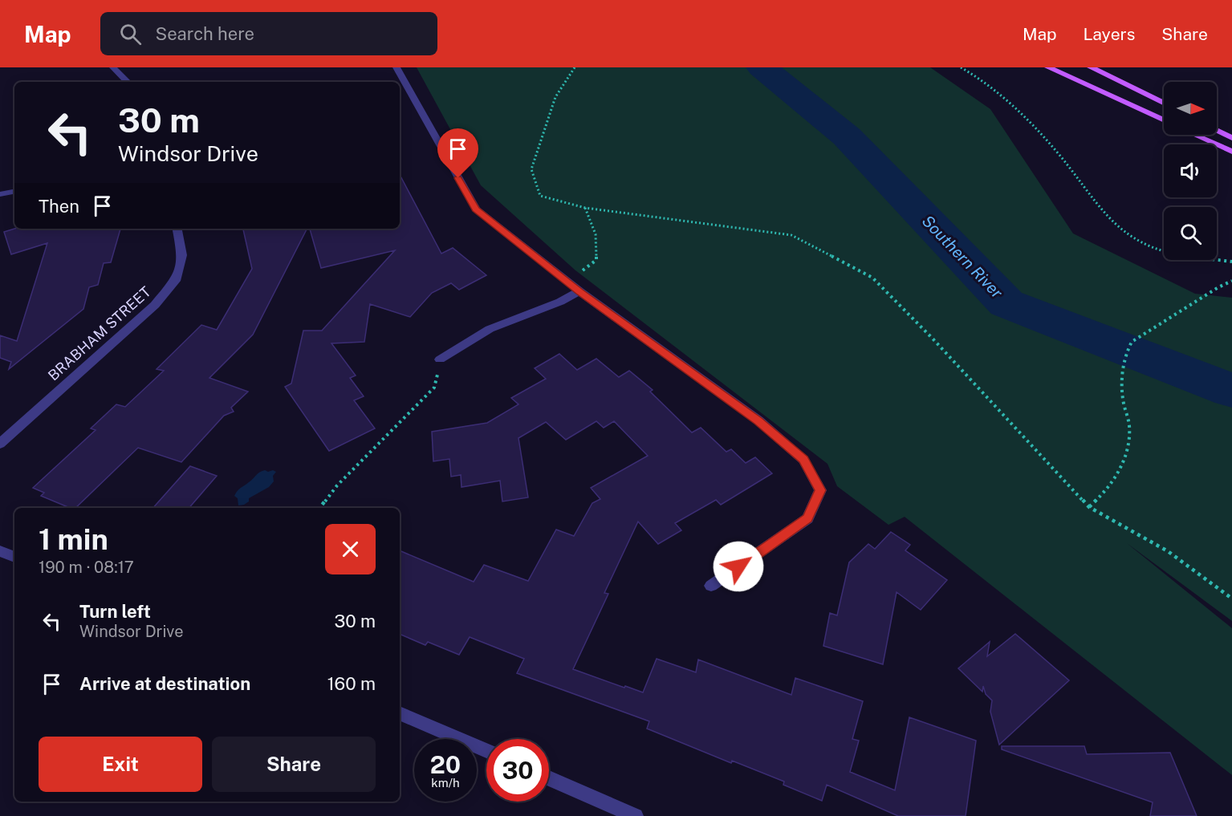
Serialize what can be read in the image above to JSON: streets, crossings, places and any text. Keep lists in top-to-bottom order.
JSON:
{
  "streets": {
    "street": ["BRABHAM STREET"]
  },
  "water": ["Southern River"],
  "north": "right",
  "page": {
    "header": "Map",
    "search": "Search here",
    "nav": ["Map", "Layers", "Share"],
    "turn": ["30 m", "Windsor Drive"],
    "then": "Then",
    "heading": ["1 min", "190 m · 08:17"],
    "list": [
      {
        "name": "Turn left",
        "note": "Windsor Drive",
        "value": "30 m"
      },
      {
        "name": "Arrive at destination",
        "value": "160 m"
      }
    ],
    "buttons": ["Exit", "Share"],
    "speed": "20 km/h",
    "limit": "30"
  }
}
